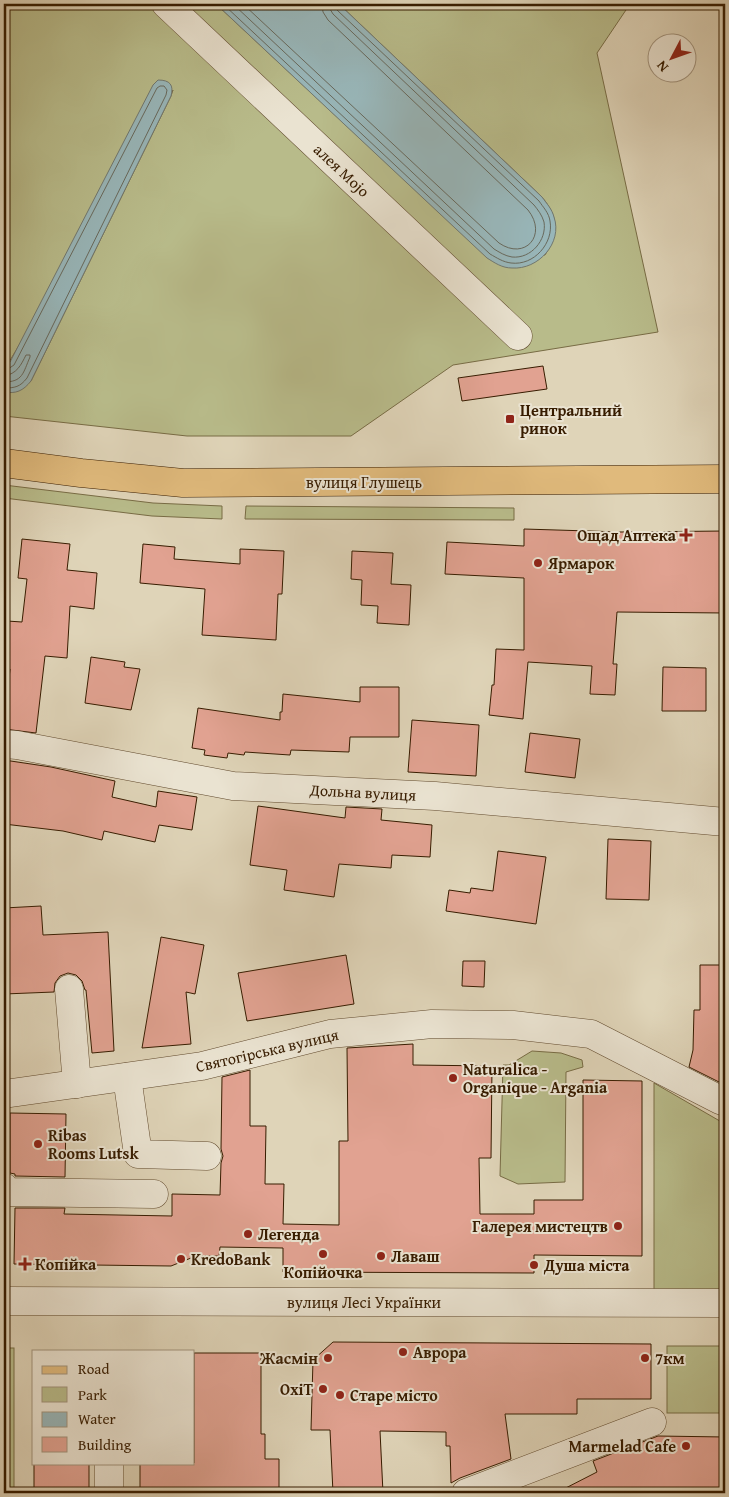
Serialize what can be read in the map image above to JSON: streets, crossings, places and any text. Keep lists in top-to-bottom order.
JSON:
{
  "streets": {
    "main road": ["вулиця Глушець"],
    "street": [
      "алея Mojo",
      "Дольна вулиця",
      "Святогірська вулиця",
      "вулиця Лесі Українки"
    ]
  },
  "places": {
    "transit": ["Центральний ринок"],
    "health": ["Ощад Аптека", "Копійка"],
    "other": [
      "Ярмарок",
      "Naturalica - Organique - Argania",
      "Ribas Rooms Lutsk",
      "Галерея мистецтв",
      "Легенда",
      "Копійочка",
      "Лаваш",
      "KredoBank",
      "Душа міста",
      "Аврора",
      "Жасмін",
      "7км",
      "OxiT",
      "Старе місто",
      "Marmelad Cafe"
    ]
  },
  "legend": [
    "Road",
    "Park",
    "Water",
    "Building"
  ],
  "north": "bottom left"
}
